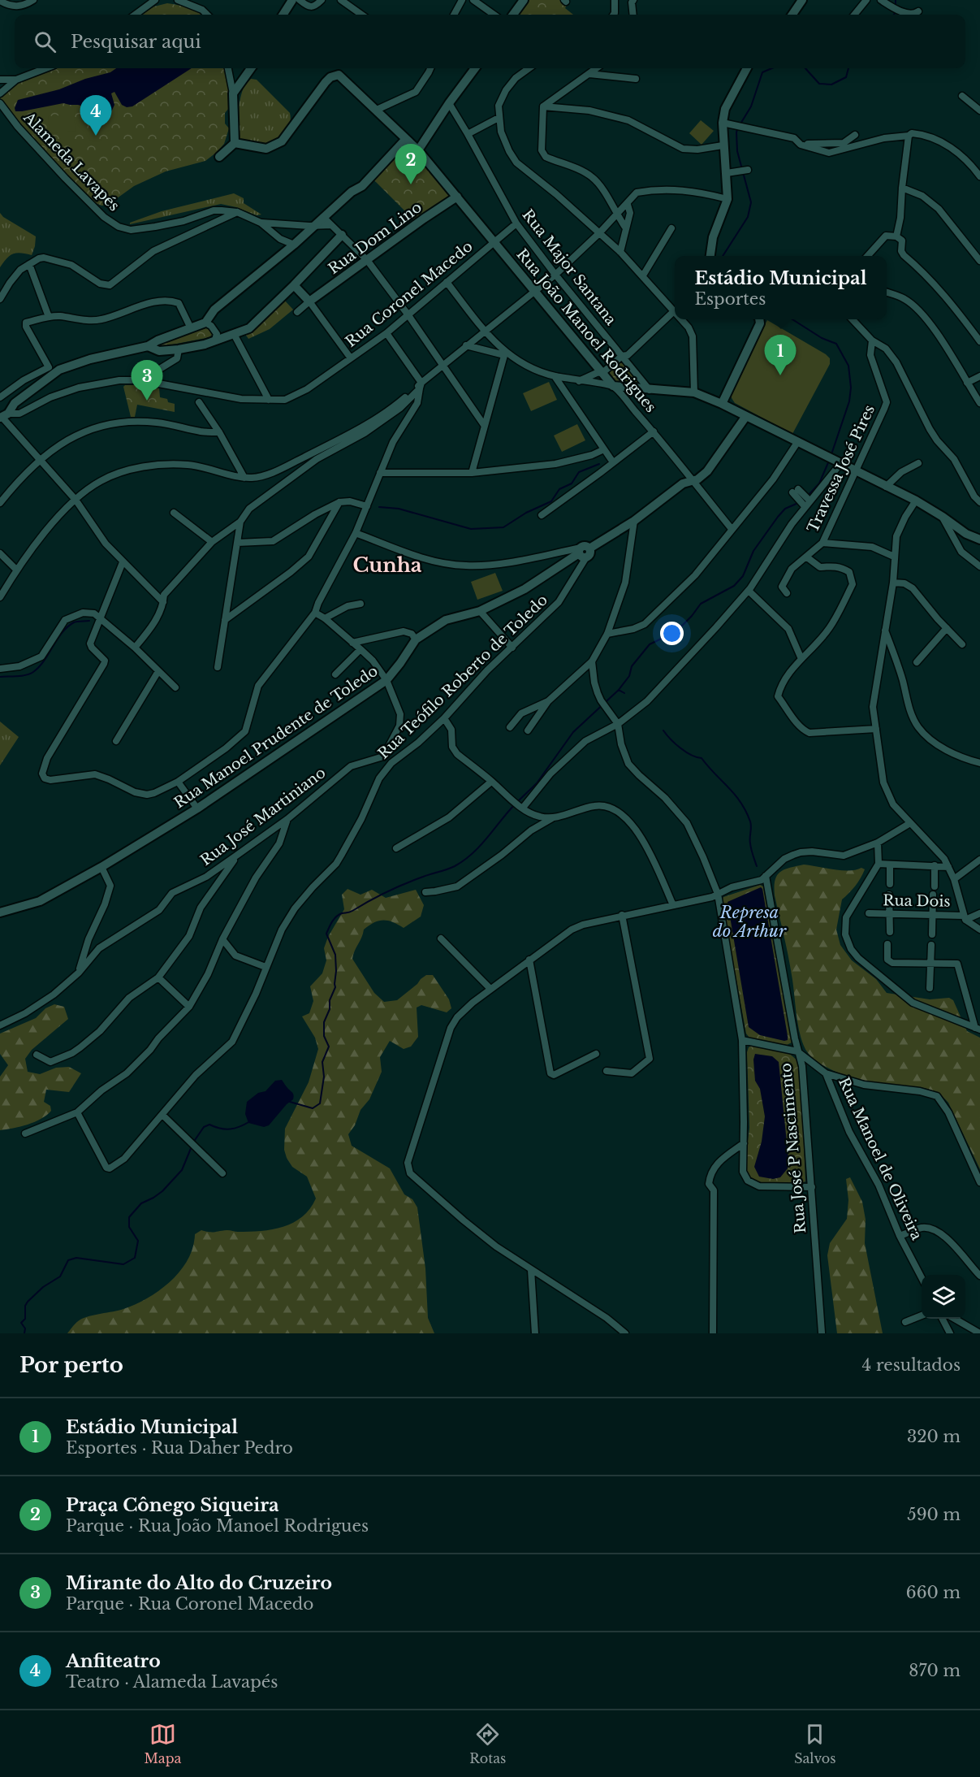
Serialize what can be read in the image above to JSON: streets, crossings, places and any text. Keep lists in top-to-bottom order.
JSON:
{
  "streets": {
    "street": [
      "Alameda Lavapés",
      "Rua Dom Lino",
      "Rua Major Santana",
      "Rua Coronel Macedo",
      "Rua João Manoel Rodrigues",
      "Travessa José Pires",
      "Rua Teófilo Roberto de Toledo",
      "Rua Manoel Prudente de Toledo",
      "Rua José Martiniano",
      "Rua Dois",
      "Rua José P Nascimento",
      "Rua Manoel de Oliveira"
    ]
  },
  "crossings": [
    ["Rua Dom Lino", "Rua João Manoel Rodrigues"],
    ["Rua Major Santana", "Rua Coronel Macedo"],
    ["Rua Coronel Macedo", "Rua João Manoel Rodrigues"],
    ["Rua João Manoel Rodrigues", "Rua Teófilo Roberto de Toledo"],
    ["Rua Teófilo Roberto de Toledo", "Rua Manoel Prudente de Toledo"],
    ["Rua José P Nascimento", "Rua Manoel de Oliveira"]
  ],
  "districts": ["Cunha"],
  "water": ["Represa do Arthur"],
  "page": {
    "search": "Pesquisar aqui",
    "pins": [
      "4",
      "2",
      "1",
      "3"
    ],
    "popup": ["Estádio Municipal", "Esportes"],
    "heading": ["Por perto", "4 resultados"],
    "list": [
      {
        "mark": "1",
        "name": "Estádio Municipal",
        "note": "Esportes · Rua Daher Pedro",
        "value": "320 m"
      },
      {
        "mark": "2",
        "name": "Praça Cônego Siqueira",
        "note": "Parque · Rua João Manoel Rodrigues",
        "value": "590 m"
      },
      {
        "mark": "3",
        "name": "Mirante do Alto do Cruzeiro",
        "note": "Parque · Rua Coronel Macedo",
        "value": "660 m"
      },
      {
        "mark": "4",
        "name": "Anfiteatro",
        "note": "Teatro · Alameda Lavapés",
        "value": "870 m"
      }
    ],
    "nav": ["Mapa", "Rotas", "Salvos"]
  }
}
